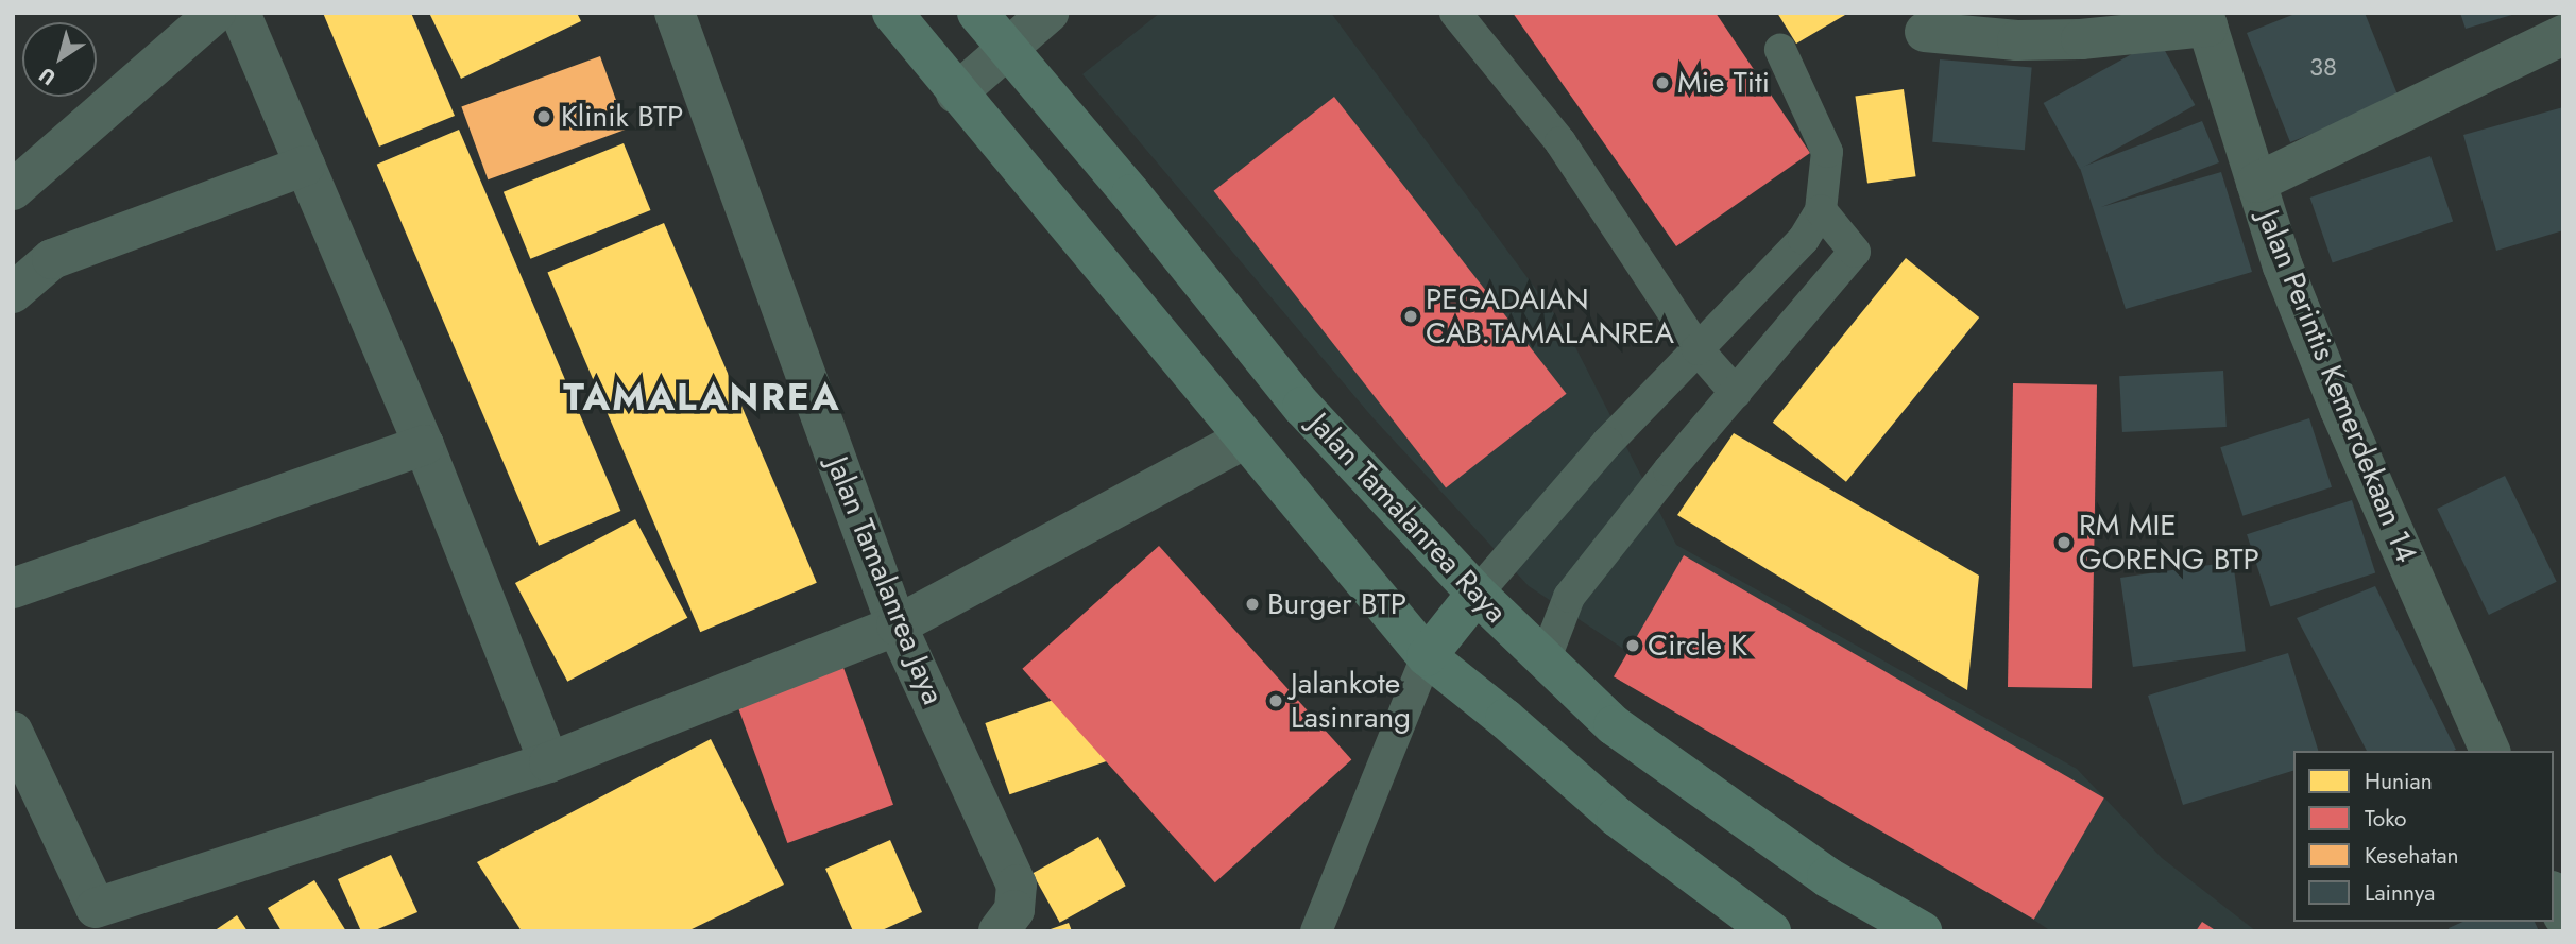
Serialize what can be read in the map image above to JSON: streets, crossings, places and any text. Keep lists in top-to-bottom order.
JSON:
{
  "streets": {
    "main road": ["Jalan Tamalanrea Raya"],
    "street": ["Jalan Perintis Kemerdekaan 14", "Jalan Tamalanrea Jaya"]
  },
  "districts": ["TAMALANREA"],
  "places": [
    "Mie Titi",
    "Klinik BTP",
    "PEGADAIAN CAB.TAMALANREA",
    "RM MIE GORENG BTP",
    "Burger BTP",
    "Circle K",
    "Jalankote Lasinrang"
  ],
  "house_numbers": ["38"],
  "legend": [
    "Hunian",
    "Toko",
    "Kesehatan",
    "Lainnya"
  ],
  "north": "bottom left"
}
